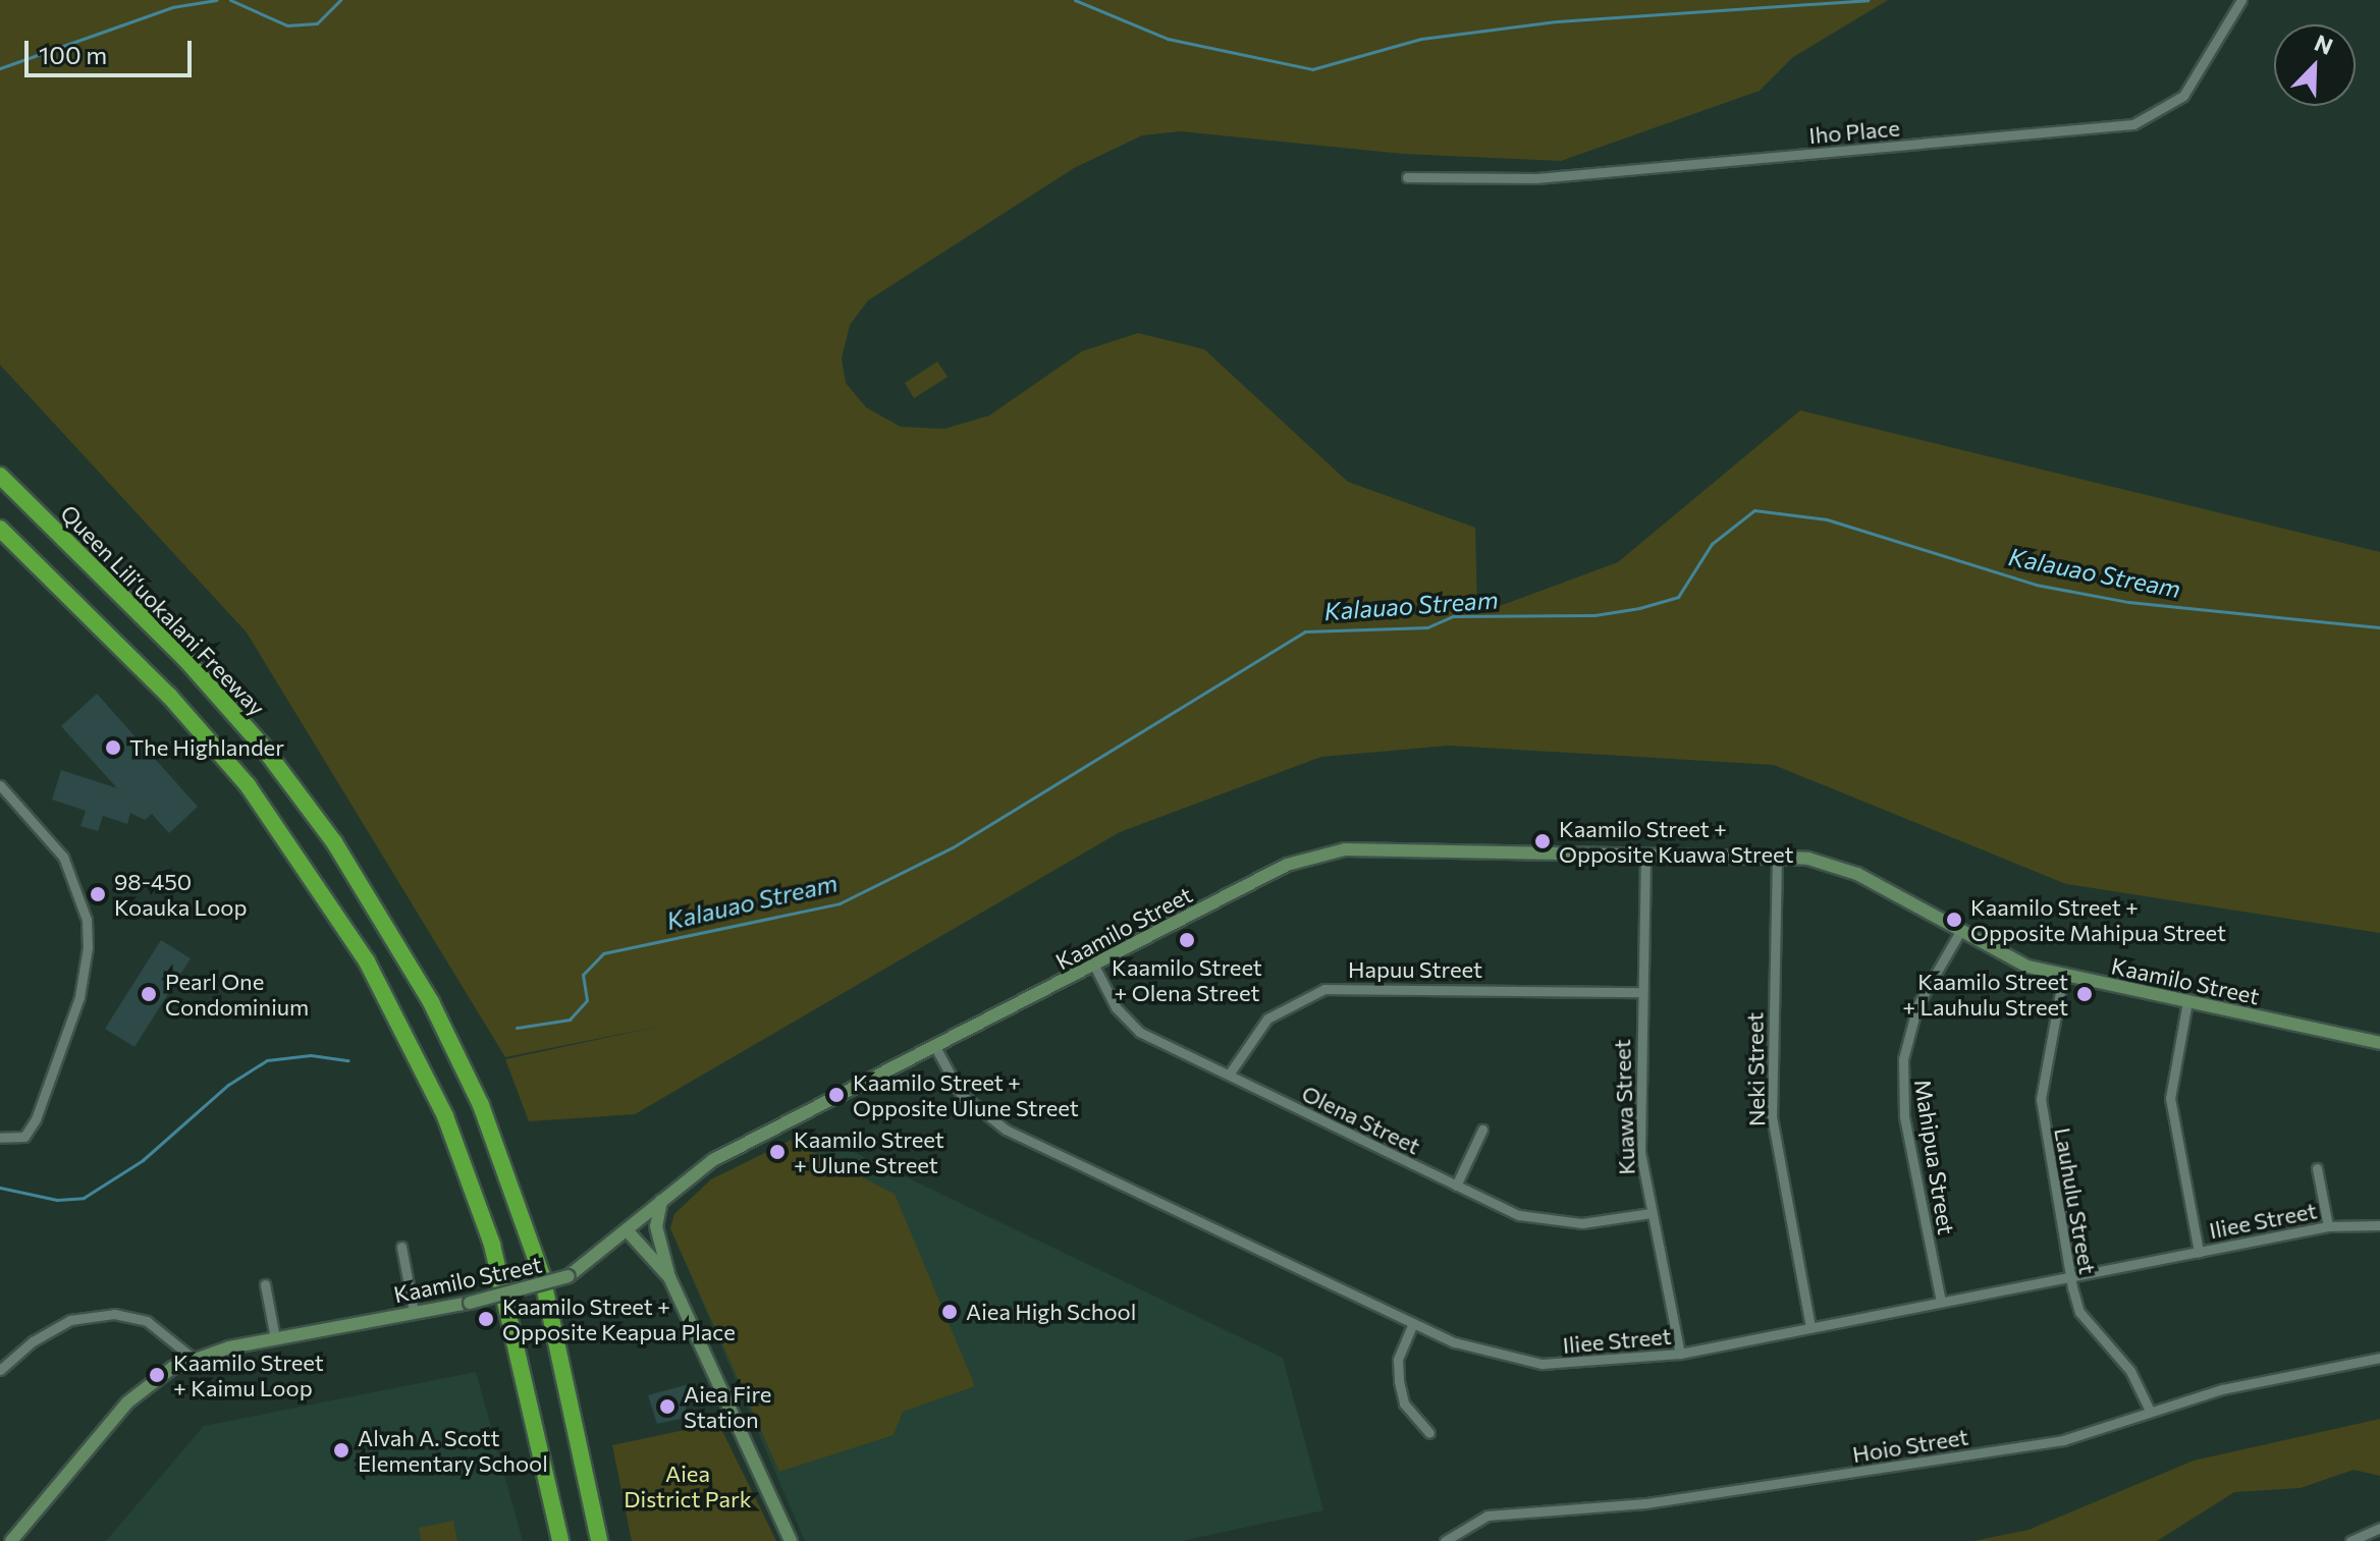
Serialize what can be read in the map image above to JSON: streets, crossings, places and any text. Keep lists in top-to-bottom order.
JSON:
{
  "streets": {
    "highway": ["Queen Liliʻuokalani Freeway"],
    "street": [
      "Iho Place",
      "Kaamilo Street",
      "Hapuu Street",
      "Neki Street",
      "Kuawa Street",
      "Olena Street",
      "Mahipua Street",
      "Lauhulu Street",
      "Iliee Street",
      "Hoio Street"
    ]
  },
  "crossings": [
    ["Kaamilo Street", "Neki Street"],
    ["Kaamilo Street", "Kuawa Street"],
    ["Kaamilo Street", "Olena Street"],
    ["Kaamilo Street", "Mahipua Street"],
    ["Kaamilo Street", "Lauhulu Street"],
    ["Kaamilo Street", "Iliee Street"],
    ["Hapuu Street", "Kuawa Street"],
    ["Hapuu Street", "Olena Street"],
    ["Neki Street", "Iliee Street"],
    ["Kuawa Street", "Olena Street"],
    ["Kuawa Street", "Iliee Street"],
    ["Mahipua Street", "Iliee Street"],
    ["Lauhulu Street", "Iliee Street"],
    ["Lauhulu Street", "Hoio Street"]
  ],
  "water": ["Kalauao Stream"],
  "parks": ["Aiea District Park"],
  "places": [
    "The Highlander",
    "Kaamilo Street + Opposite Kuawa Street",
    "98-450 Koauka Loop",
    "Kaamilo Street + Opposite Mahipua Street",
    "Kaamilo Street + Olena Street",
    "Pearl One Condominium",
    "Kaamilo Street + Lauhulu Street",
    "Kaamilo Street + Opposite Ulune Street",
    "Kaamilo Street + Ulune Street",
    "Aiea High School",
    "Kaamilo Street + Opposite Keapua Place",
    "Kaamilo Street + Kaimu Loop",
    "Aiea Fire Station",
    "Alvah A. Scott Elementary School"
  ],
  "scale_bar": "100 m",
  "north": "top right"
}
